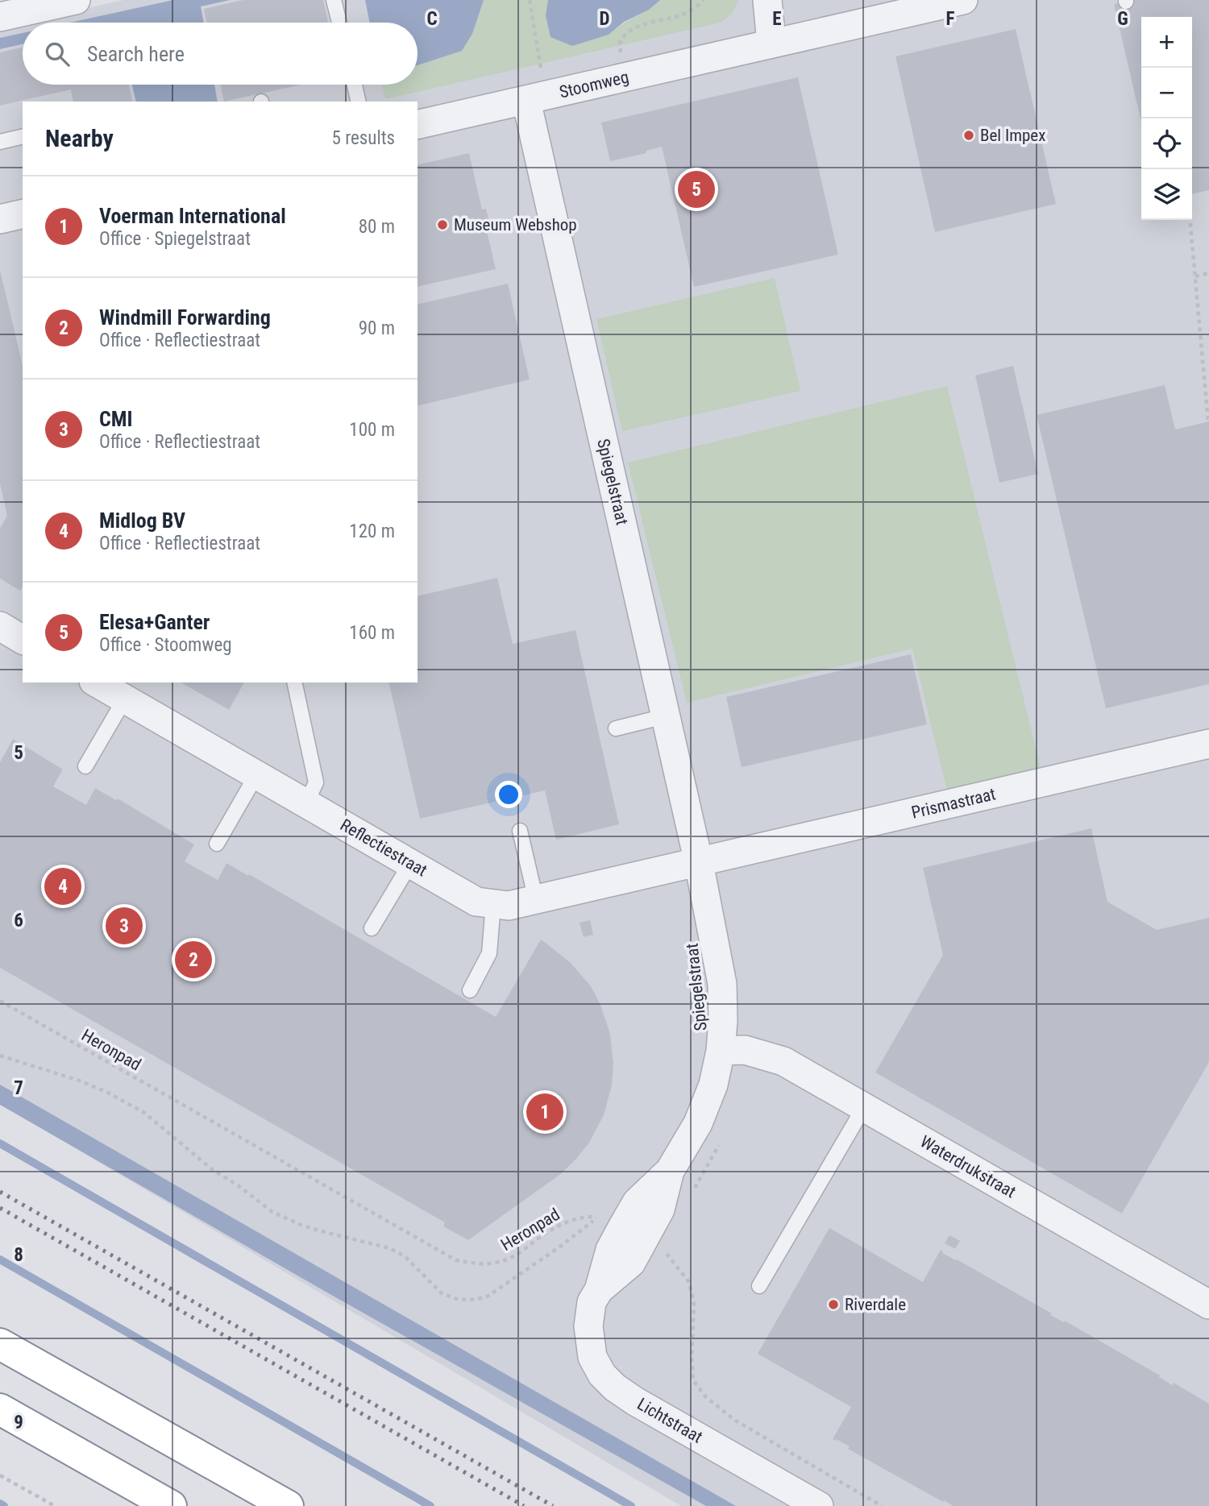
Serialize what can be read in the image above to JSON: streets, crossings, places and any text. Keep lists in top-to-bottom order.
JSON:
{
  "streets": {
    "street": [
      "Stoomweg",
      "Spiegelstraat",
      "Prismastraat",
      "Reflectiestraat",
      "Waterdrukstraat",
      "Lichtstraat"
    ],
    "path": ["Heronpad"]
  },
  "crossings": [
    ["Stoomweg", "Spiegelstraat"],
    ["Spiegelstraat", "Prismastraat"],
    ["Spiegelstraat", "Reflectiestraat"],
    ["Spiegelstraat", "Waterdrukstraat"],
    ["Spiegelstraat", "Lichtstraat"],
    ["Prismastraat", "Reflectiestraat"]
  ],
  "places": ["Bel Impex", "Museum Webshop", "Riverdale"],
  "page": {
    "map_buttons": ["+", "−"],
    "search": "Search here",
    "heading": ["Nearby", "5 results"],
    "pins": [
      "5",
      "4",
      "3",
      "2",
      "1"
    ],
    "list": [
      {
        "mark": "1",
        "name": "Voerman International",
        "note": "Office · Spiegelstraat",
        "value": "80 m"
      },
      {
        "mark": "2",
        "name": "Windmill Forwarding",
        "note": "Office · Reflectiestraat",
        "value": "90 m"
      },
      {
        "mark": "3",
        "name": "CMI",
        "note": "Office · Reflectiestraat",
        "value": "100 m"
      },
      {
        "mark": "4",
        "name": "Midlog BV",
        "note": "Office · Reflectiestraat",
        "value": "120 m"
      },
      {
        "mark": "5",
        "name": "Elesa+Ganter",
        "note": "Office · Stoomweg",
        "value": "160 m"
      }
    ]
  },
  "grid": {
    "columns": [
      "C",
      "D",
      "E",
      "F",
      "G"
    ],
    "rows": [
      "5",
      "6",
      "7",
      "8",
      "9"
    ]
  }
}
